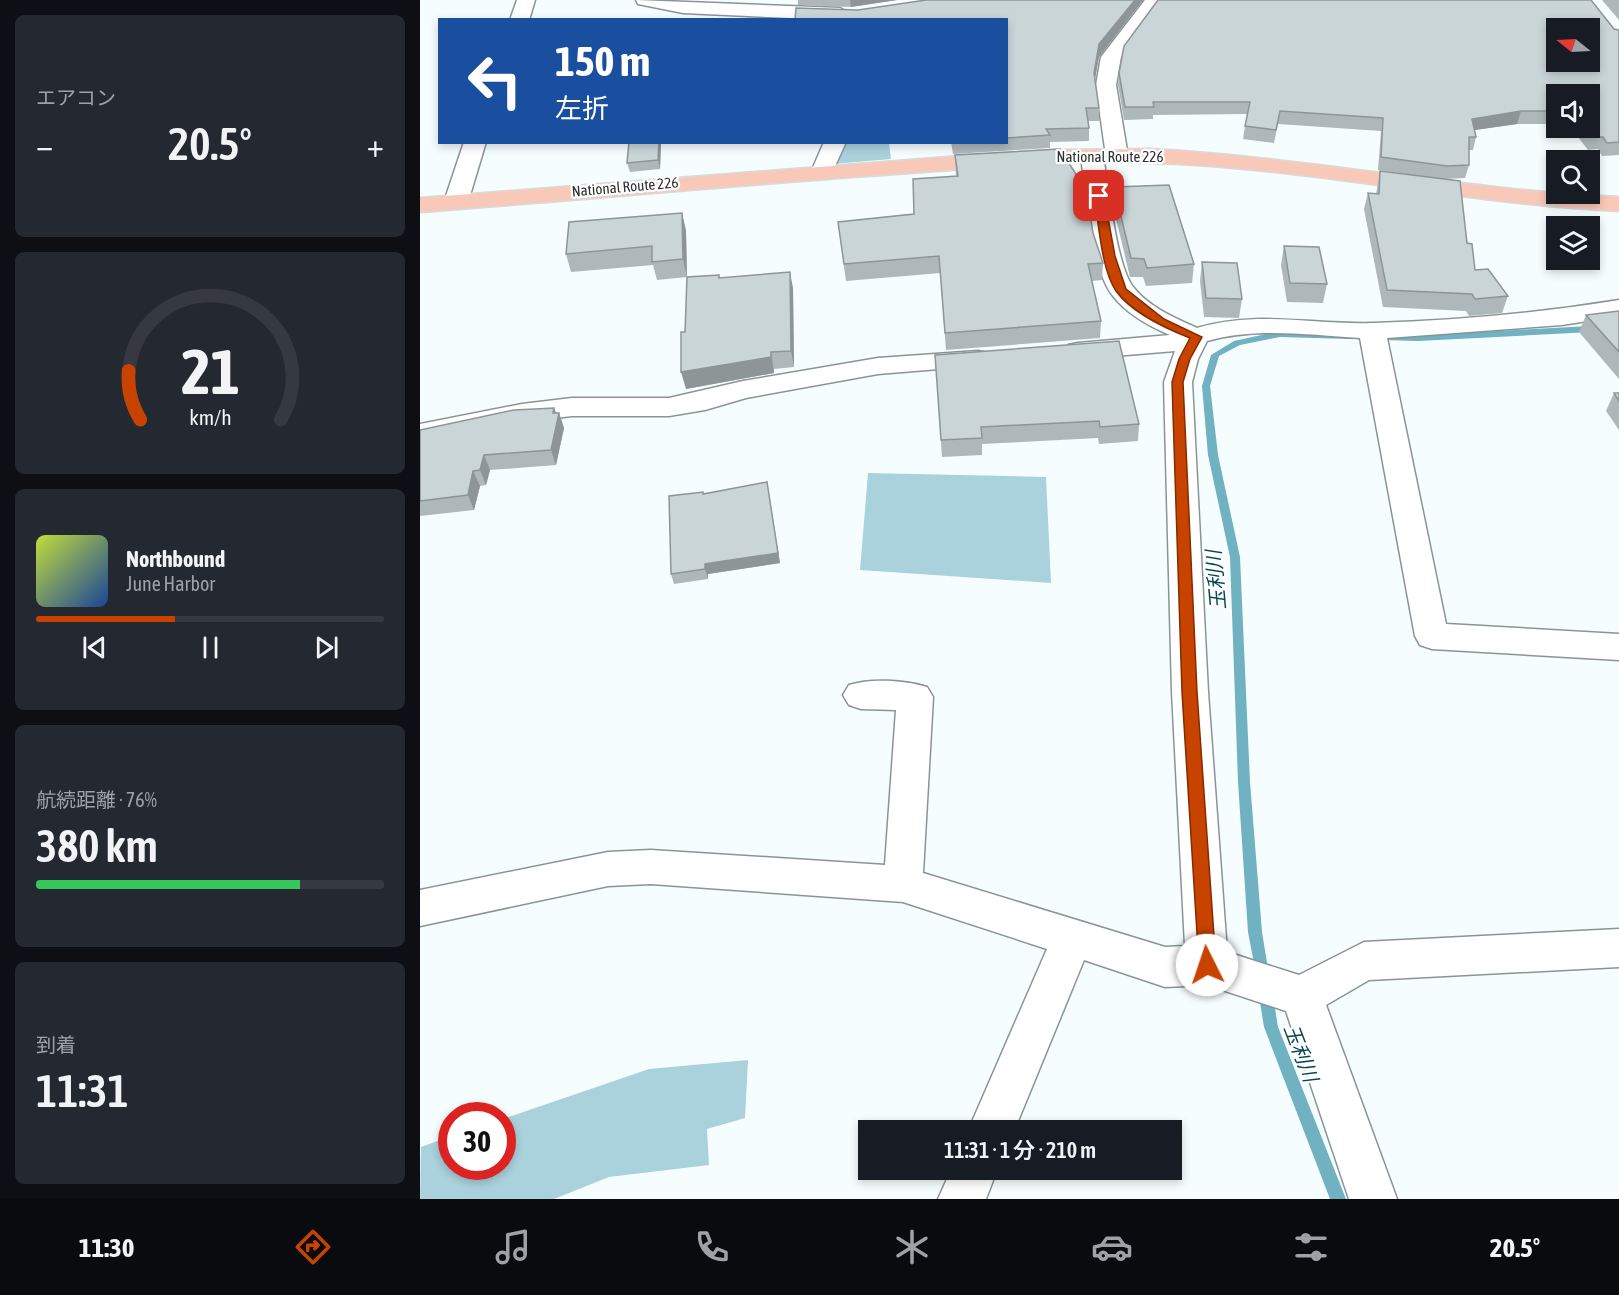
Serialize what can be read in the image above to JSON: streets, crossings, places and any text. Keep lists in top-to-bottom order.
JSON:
{
  "streets": {
    "highway": ["National Route 226"]
  },
  "water": ["玉利川"],
  "north": "left",
  "page": {
    "tile": [
      "エアコン",
      ["航続距離 · 76%", "380 km"],
      ["到着", "11:31"]
    ],
    "turn": ["150 m", "左折"],
    "heat": ["−", "20.5°", "+"],
    "song": ["Northbound", "June Harbor"],
    "limit": "30",
    "trip": "11:31 · 1 分 · 210 m",
    "tabs": ["11:30", "20.5°"],
    "gauge": ["21", "km/h"]
  }
}
